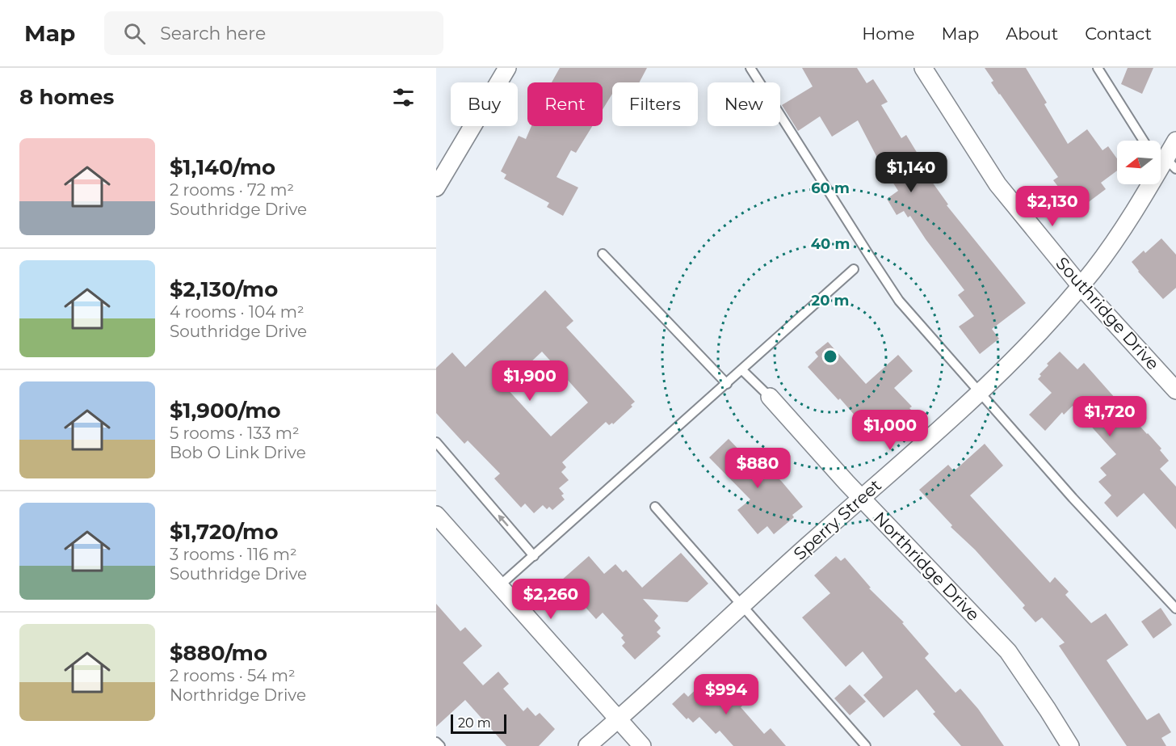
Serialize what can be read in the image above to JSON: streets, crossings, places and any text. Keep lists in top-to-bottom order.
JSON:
{
  "streets": {
    "street": ["Southridge Drive", "Sperry Street", "Northridge Drive"]
  },
  "crossings": [
    ["Southridge Drive", "Sperry Street"],
    ["Sperry Street", "Northridge Drive"]
  ],
  "scale_bar": "20 m",
  "north": "left",
  "page": {
    "header": "Map",
    "search": "Search here",
    "nav": [
      "Home",
      "Map",
      "About",
      "Contact"
    ],
    "heading": "8 homes",
    "chip": [
      "Buy",
      "Rent",
      "Filters",
      "New"
    ],
    "list": [
      {
        "name": "$1,140/mo",
        "note": "2 rooms · 72 m² · Southridge Drive"
      },
      {
        "name": "$2,130/mo",
        "note": "4 rooms · 104 m² · Southridge Drive"
      },
      {
        "name": "$1,900/mo",
        "note": "5 rooms · 133 m² · Bob O Link Drive"
      },
      {
        "name": "$1,720/mo",
        "note": "3 rooms · 116 m² · Southridge Drive"
      },
      {
        "name": "$880/mo",
        "note": "2 rooms · 54 m² · Northridge Drive"
      }
    ],
    "price": [
      "$1,140",
      "$2,130",
      "$1,900",
      "$1,720",
      "$1,000",
      "$880",
      "$2,260",
      "$994"
    ],
    "scale": "20 m"
  },
  "rings": ["60 m", "40 m", "20 m"]
}
